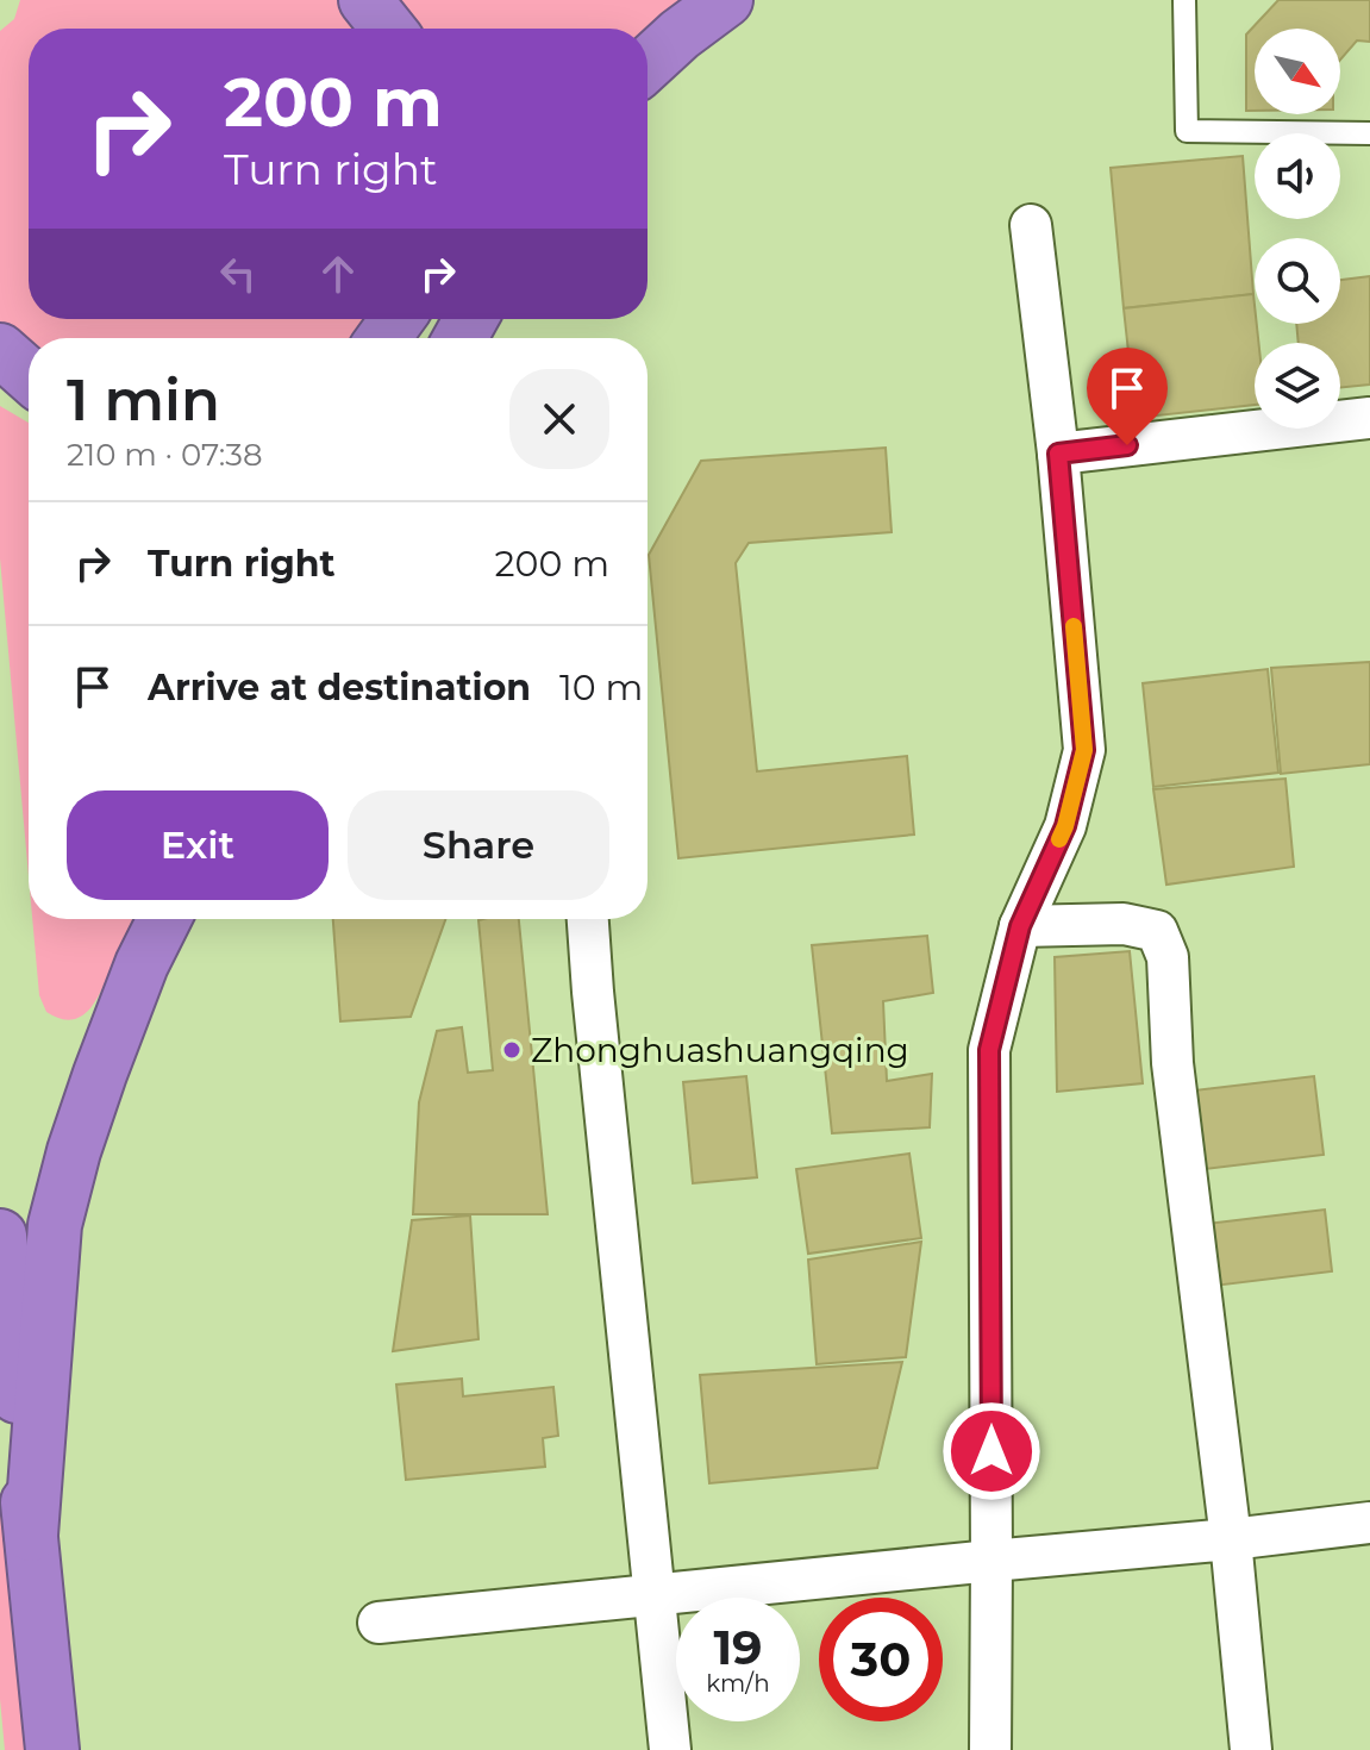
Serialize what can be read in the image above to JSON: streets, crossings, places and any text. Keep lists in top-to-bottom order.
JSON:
{
  "places": ["Zhonghuashuangqing"],
  "north": "bottom right",
  "page": {
    "turn": ["200 m", "Turn right"],
    "heading": ["1 min", "210 m · 07:38"],
    "list": [
      {
        "name": "Turn right",
        "value": "200 m"
      },
      {
        "name": "Arrive at destination",
        "value": "10 m"
      }
    ],
    "buttons": ["Exit", "Share"],
    "speed": "19 km/h",
    "limit": "30"
  }
}
